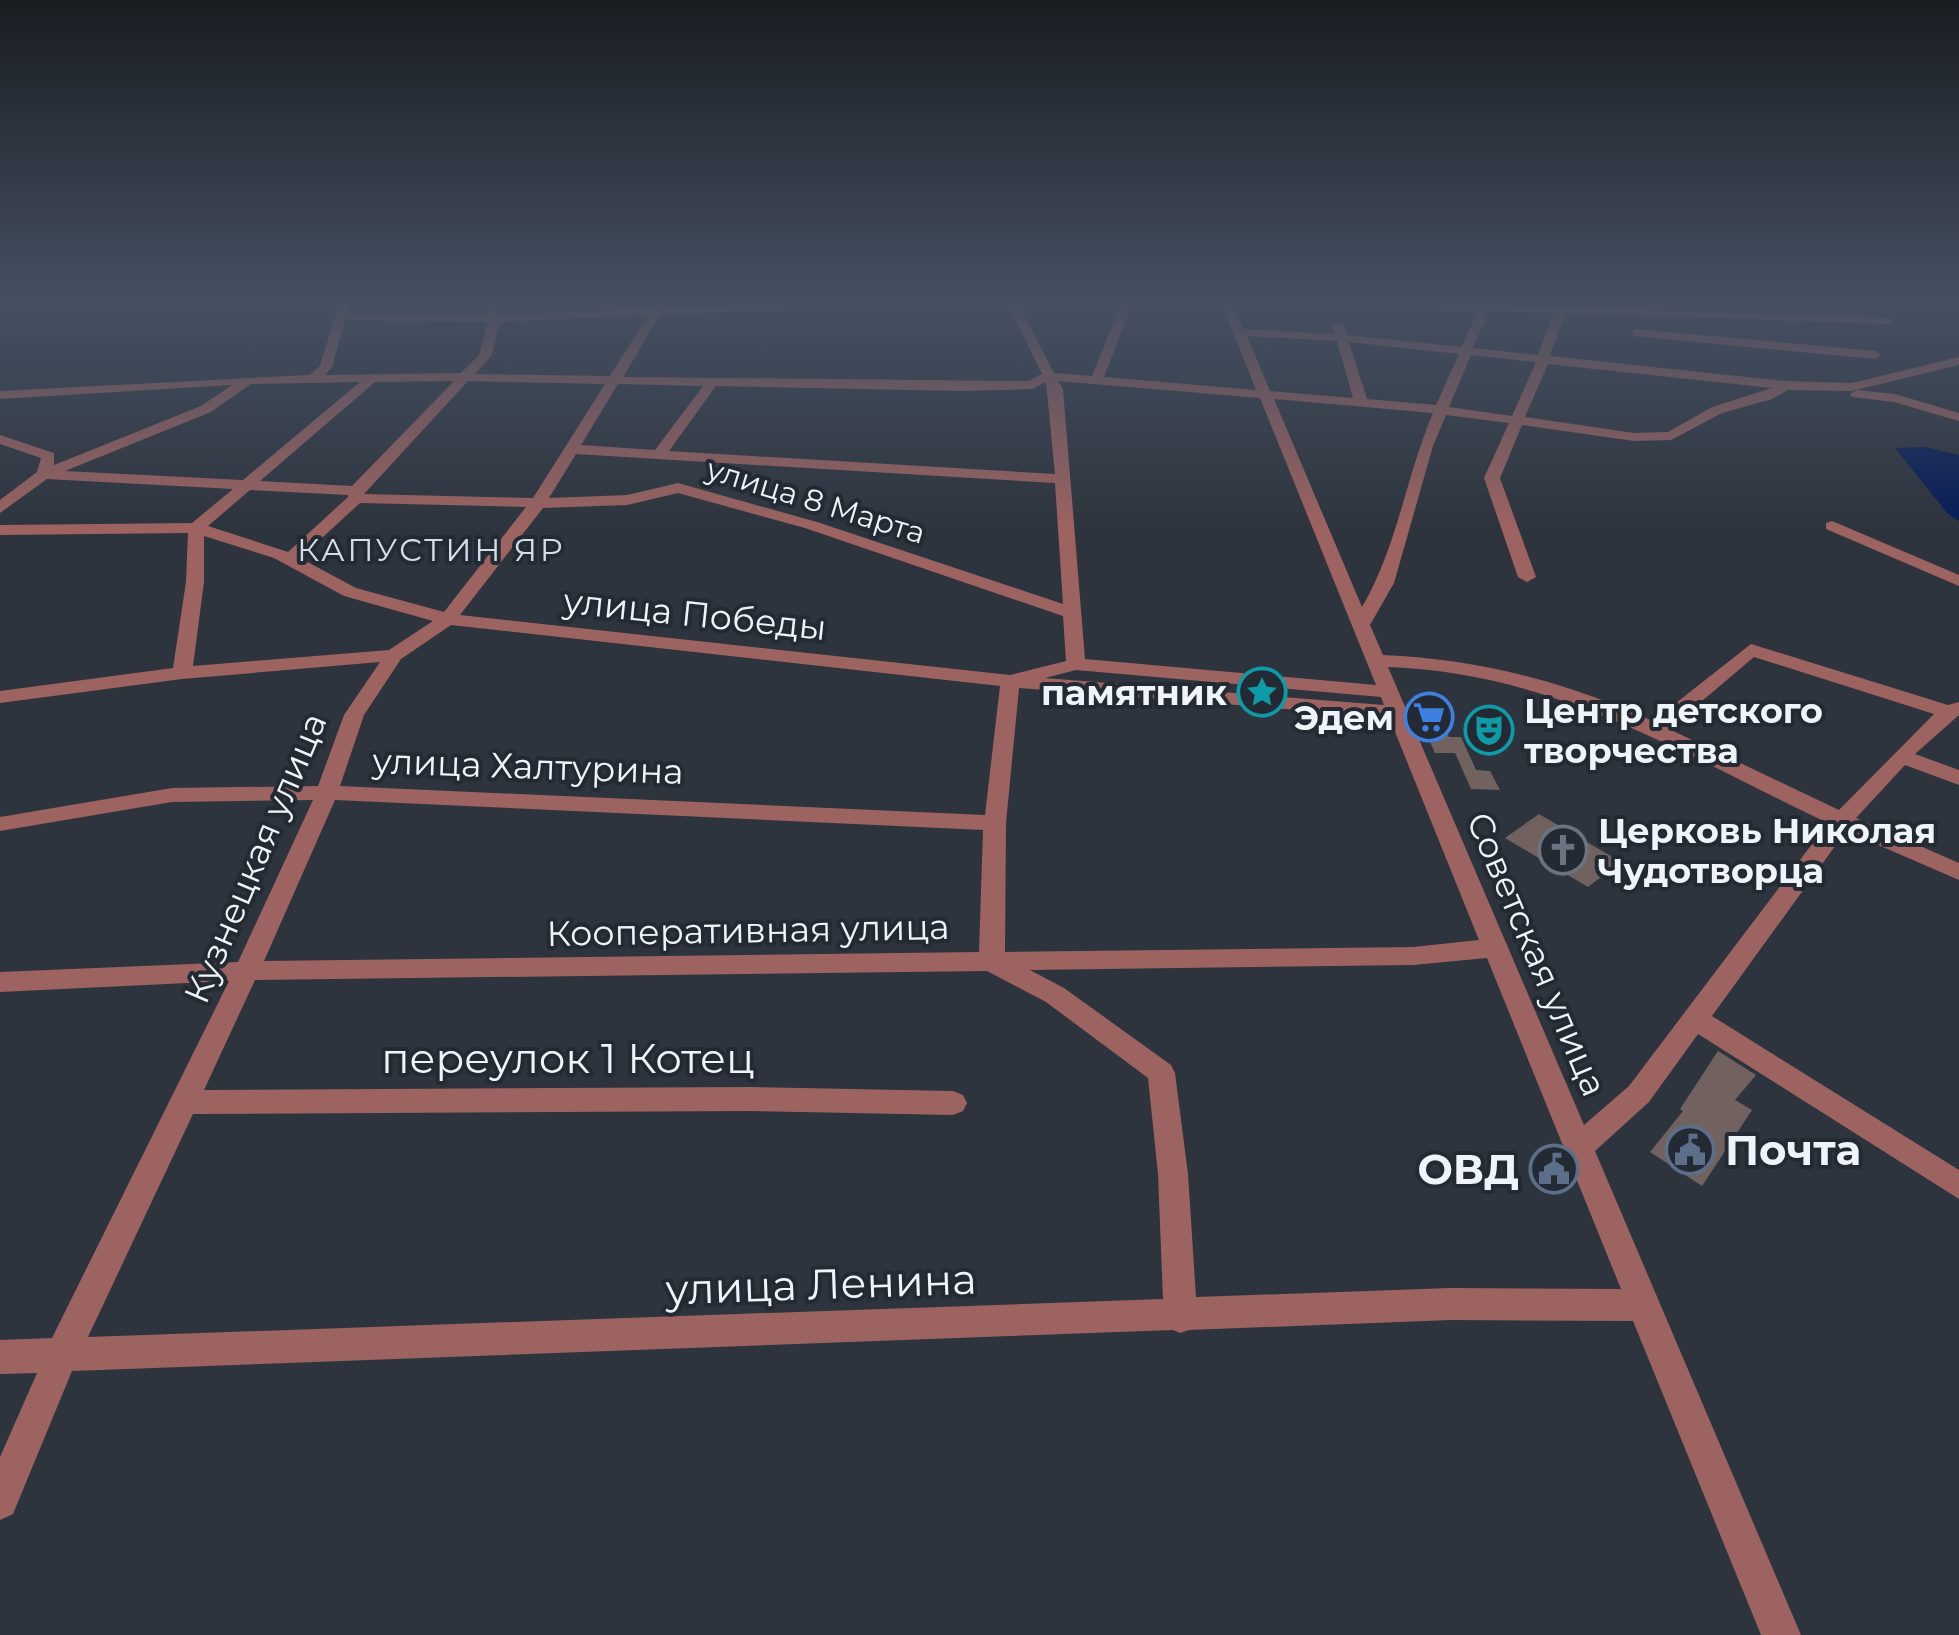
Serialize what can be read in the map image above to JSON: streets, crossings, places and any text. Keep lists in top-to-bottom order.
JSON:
{
  "streets": {
    "street": [
      "улица 8 Марта",
      "улица Победы",
      "улица Халтурина",
      "Кузнецкая улица",
      "Кооперативная улица",
      "Советская улица",
      "переулок 1 Котец",
      "улица Ленина"
    ]
  },
  "crossings": [
    ["улица 8 Марта", "Кузнецкая улица"],
    ["улица Победы", "Кузнецкая улица"],
    ["улица Победы", "Советская улица"],
    ["улица Халтурина", "Кузнецкая улица"],
    ["Кузнецкая улица", "Кооперативная улица"],
    ["Кузнецкая улица", "переулок 1 Котец"],
    ["Кузнецкая улица", "улица Ленина"],
    ["Кооперативная улица", "Советская улица"],
    ["Советская улица", "улица Ленина"]
  ],
  "districts": ["КАПУСТИН ЯР"],
  "places": {
    "place": ["памятник"],
    "supermarket": ["Эдем"],
    "theatre": ["Центр детского творчества"],
    "church": ["Церковь Николая Чудотворца"],
    "public building": ["Почта", "ОВД"]
  }
}
